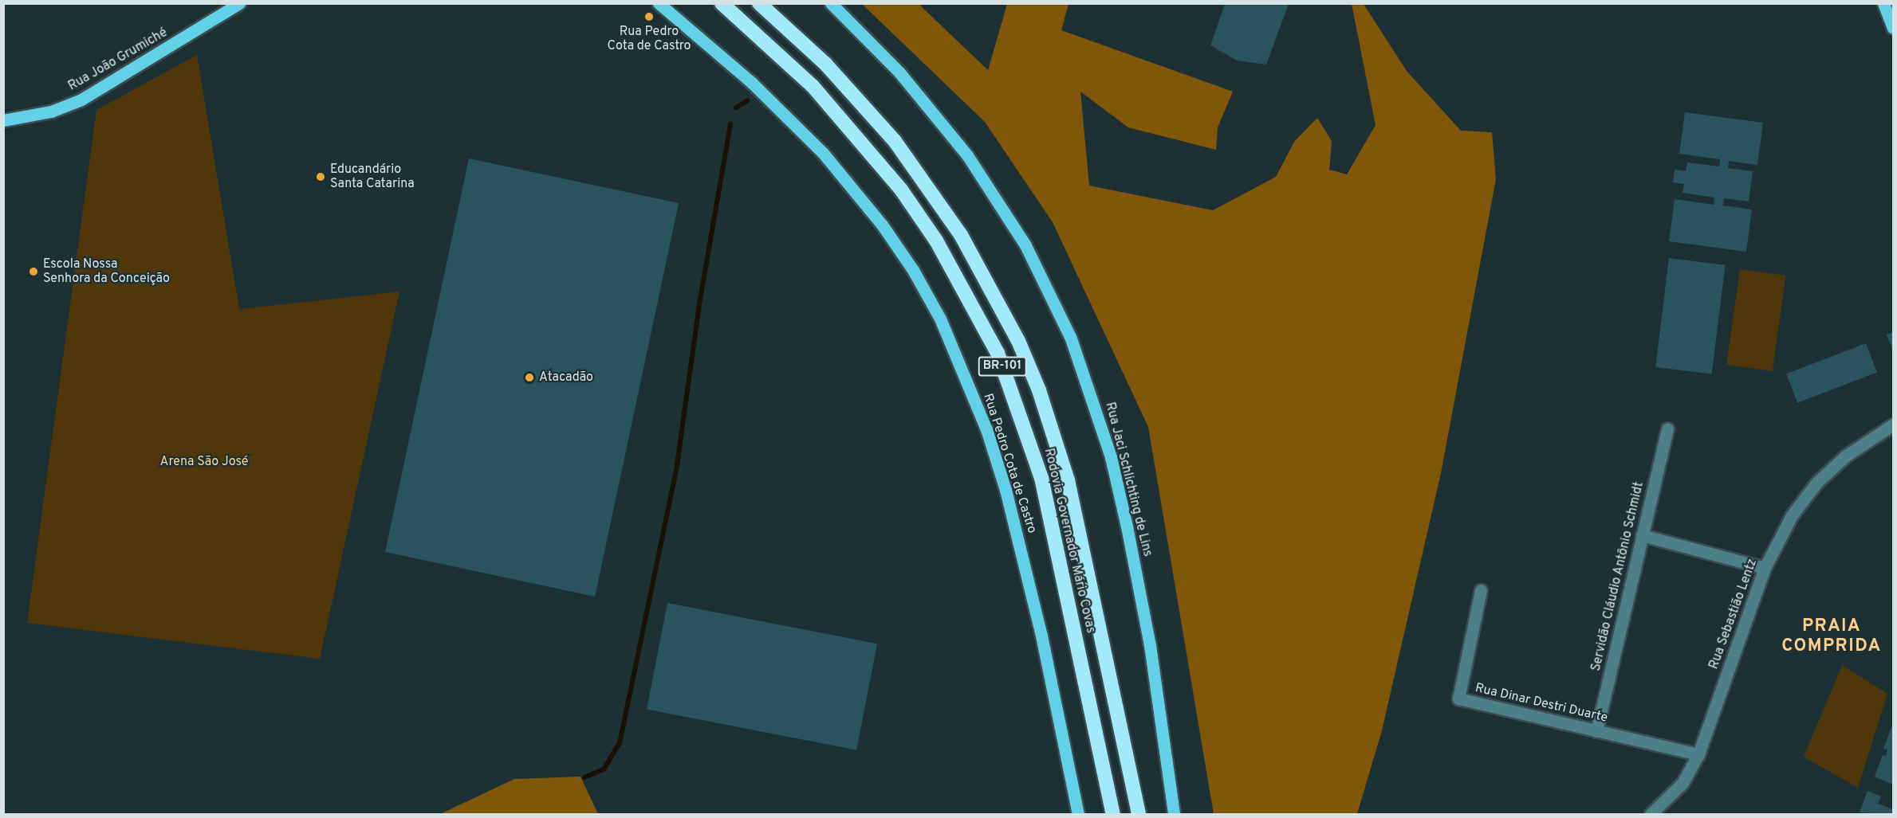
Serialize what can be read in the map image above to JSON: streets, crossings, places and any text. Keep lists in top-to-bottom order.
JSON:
{
  "streets": {
    "highway": ["BR-101", "Rodovia Governador Mário Covas"],
    "main road": ["Rua João Grumiché", "Rua Pedro Cota de Castro", "Rua Jaci Schlichting de Lins"],
    "street": ["Servidão Cláudio Antônio Schmidt", "Rua Sebastião Lentz", "Rua Dinar Destri Duarte"]
  },
  "crossings": [
    ["Servidão Cláudio Antônio Schmidt", "Rua Dinar Destri Duarte"],
    ["Rua Sebastião Lentz", "Rua Dinar Destri Duarte"]
  ],
  "districts": ["PRAIA COMPRIDA"],
  "parks": ["Arena São José"],
  "places": [
    "Rua Pedro Cota de Castro",
    "Educandário Santa Catarina",
    "Escola Nossa Senhora da Conceição",
    "Atacadão"
  ]
}
